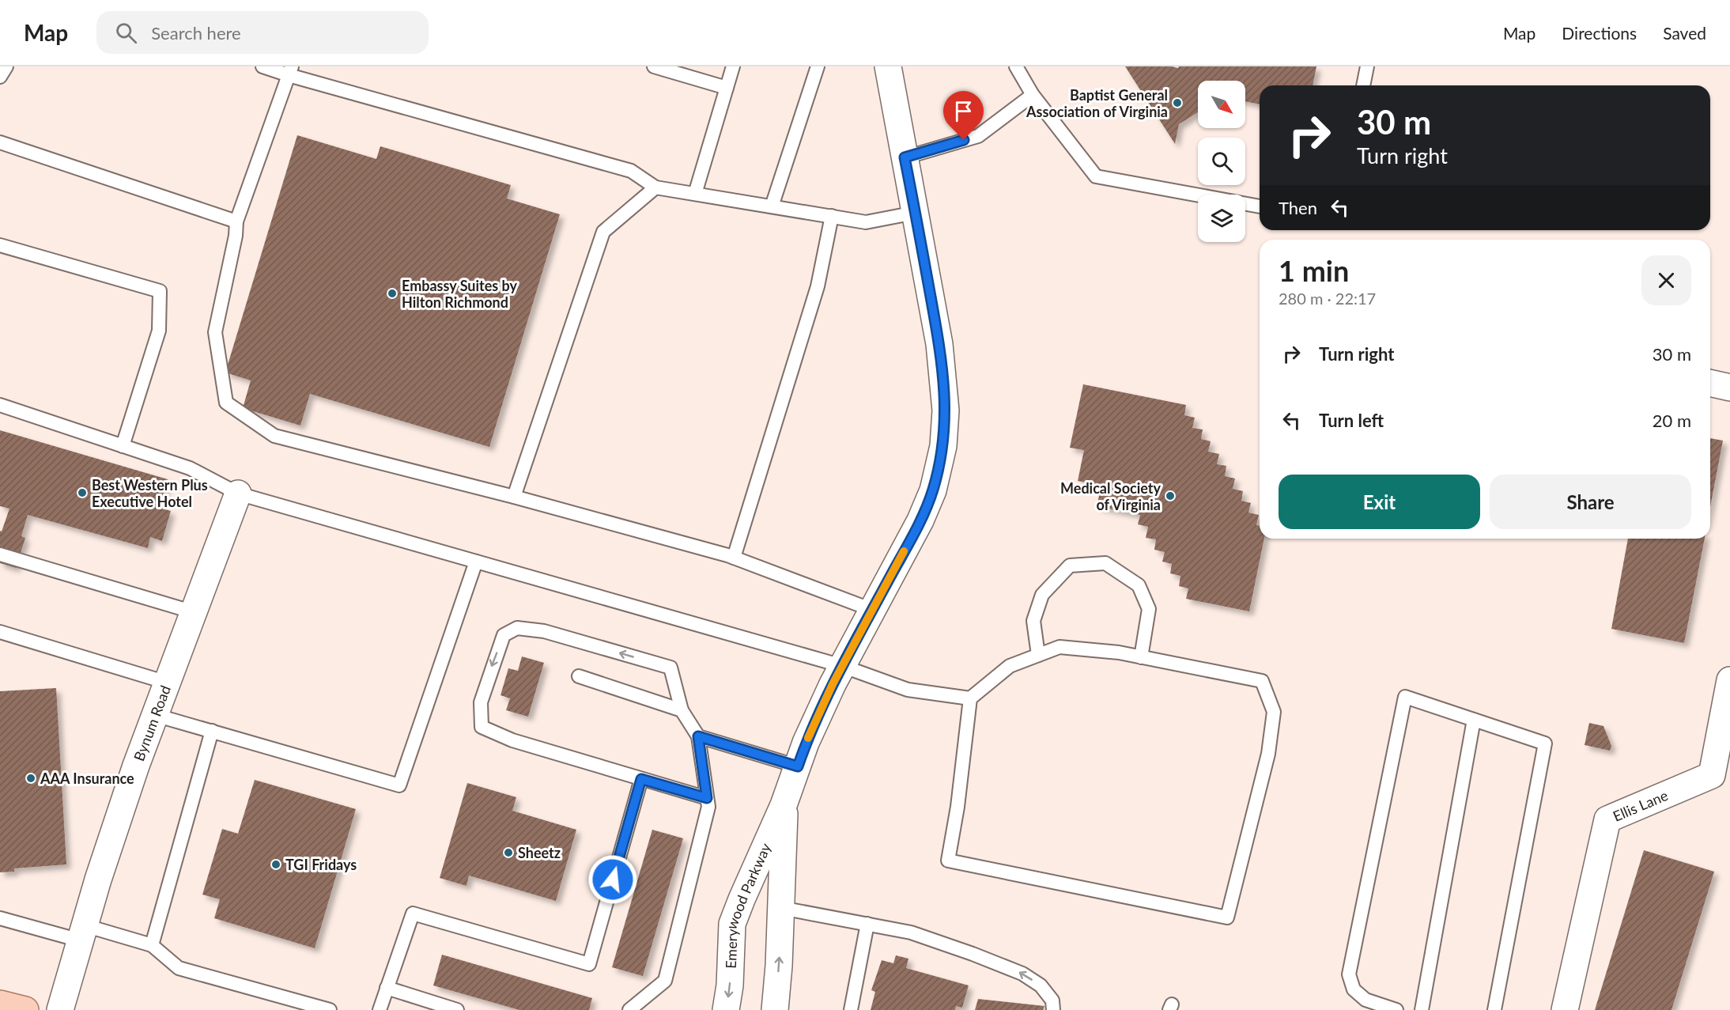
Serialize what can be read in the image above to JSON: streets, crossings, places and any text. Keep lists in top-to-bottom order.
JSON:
{
  "streets": {
    "street": ["Bynum Road", "Ellis Lane", "Emerywood Parkway"]
  },
  "places": [
    "Baptist General Association of Virginia",
    "Embassy Suites by Hilton Richmond",
    "Best Western Plus Executive Hotel",
    "Medical Society of Virginia",
    "AAA Insurance",
    "Sheetz",
    "TGI Fridays"
  ],
  "north": "bottom right",
  "page": {
    "header": "Map",
    "search": "Search here",
    "nav": ["Map", "Directions", "Saved"],
    "turn": ["30 m", "Turn right"],
    "then": "Then",
    "heading": ["1 min", "280 m · 22:17"],
    "list": [
      {
        "name": "Turn right",
        "value": "30 m"
      },
      {
        "name": "Turn left",
        "value": "20 m"
      }
    ],
    "buttons": ["Exit", "Share"]
  }
}
